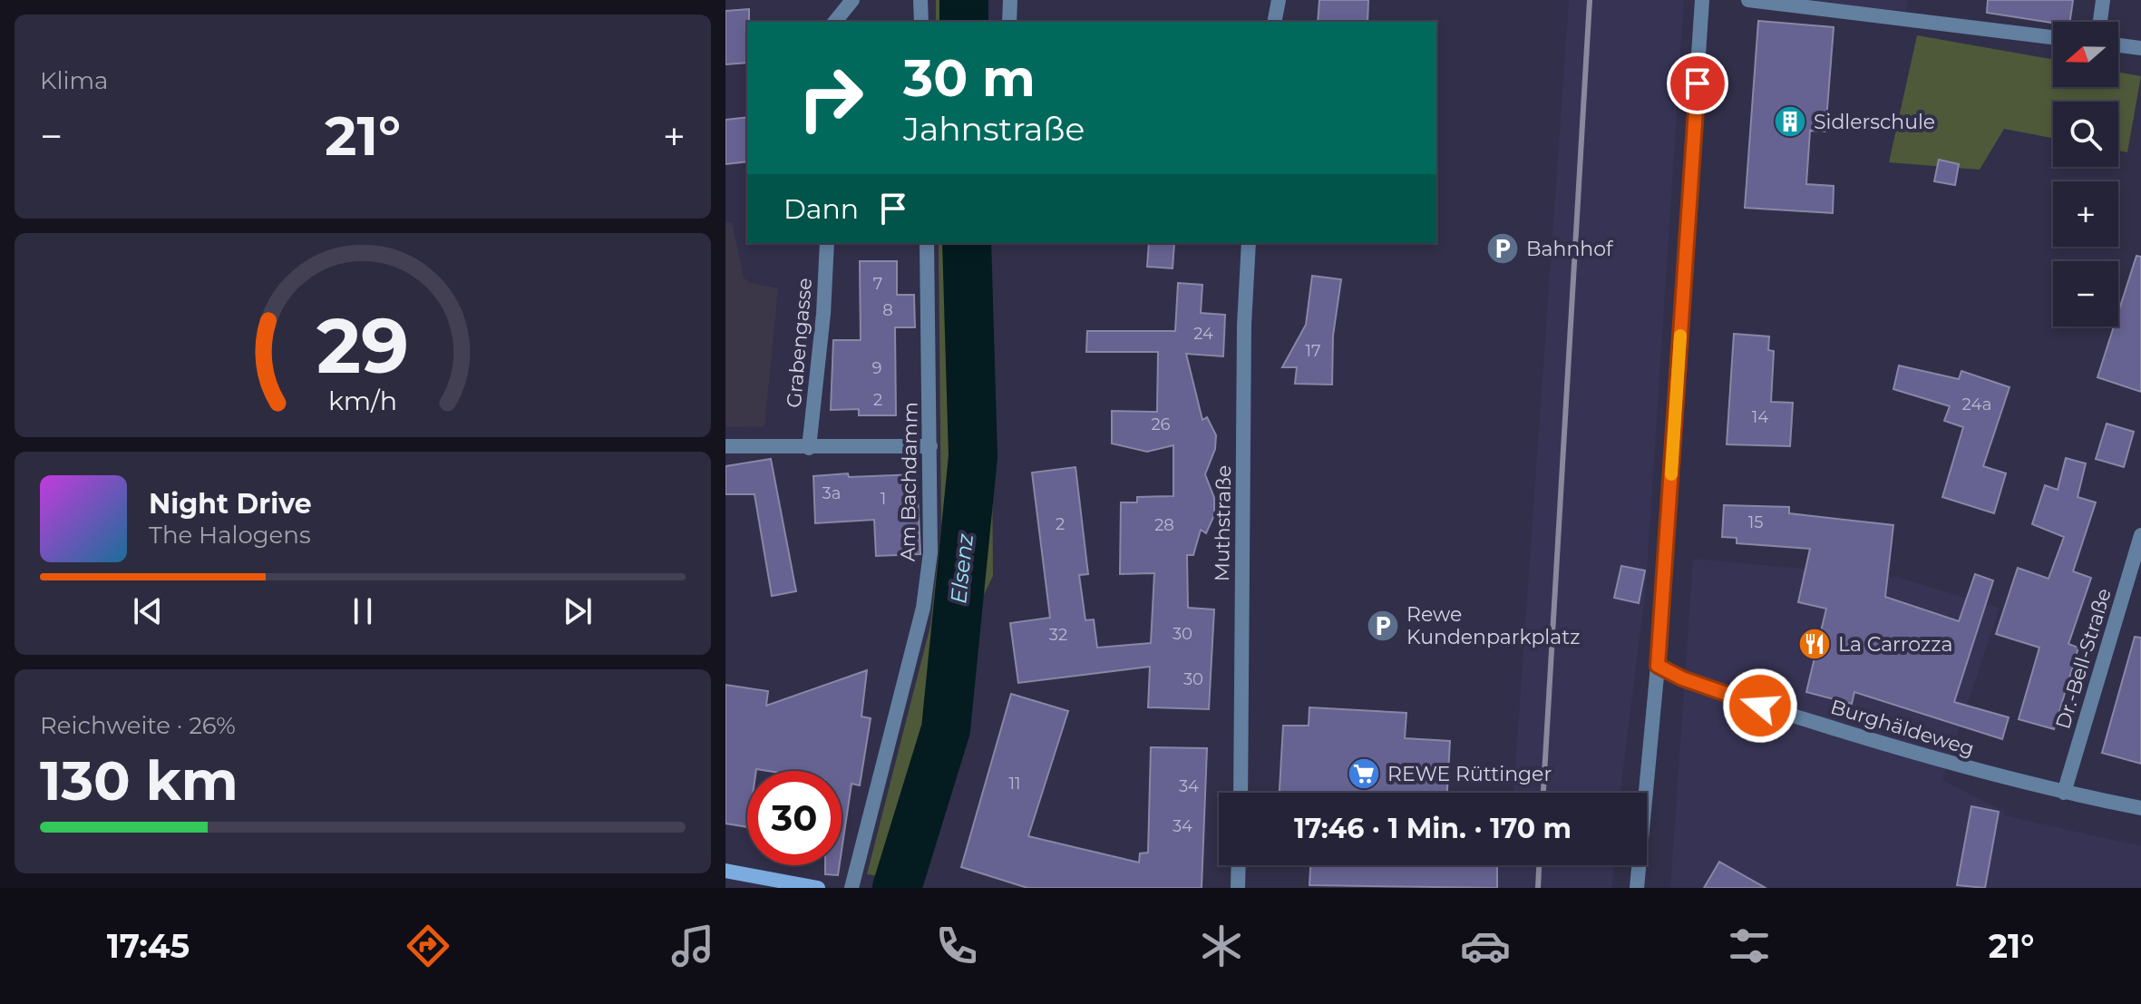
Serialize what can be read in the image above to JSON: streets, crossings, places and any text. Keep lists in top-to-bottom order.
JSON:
{
  "streets": {
    "street": [
      "Grabengasse",
      "Am Bachdamm",
      "Muthstraße",
      "Dr.-Bell-Straße",
      "Burghäldeweg"
    ]
  },
  "crossings": [
    ["Dr.-Bell-Straße", "Burghäldeweg"]
  ],
  "water": ["Elsenz"],
  "places": {
    "building": ["Sidlerschule"],
    "parking": ["Bahnhof", "Rewe Kundenparkplatz"],
    "restaurant": ["La Carrozza"],
    "supermarket": ["REWE Rüttinger"]
  },
  "house_numbers": [
    "7",
    "8",
    "24",
    "17",
    "9",
    "2",
    "24a",
    "14",
    "26",
    "3a",
    "1",
    "15",
    "2",
    "28",
    "30",
    "32",
    "30",
    "11",
    "34",
    "34"
  ],
  "north": "left",
  "page": {
    "tile": [
      "Klima",
      ["Reichweite · 26%", "130 km"]
    ],
    "map_buttons": ["+", "−"],
    "turn": ["30 m", "Jahnstraße"],
    "heat": ["−", "21°", "+"],
    "then": "Dann",
    "song": ["Night Drive", "The Halogens"],
    "limit": "30",
    "trip": "17:46 · 1 Min. · 170 m",
    "tabs": ["17:45", "21°"],
    "gauge": ["29", "km/h"]
  }
}
